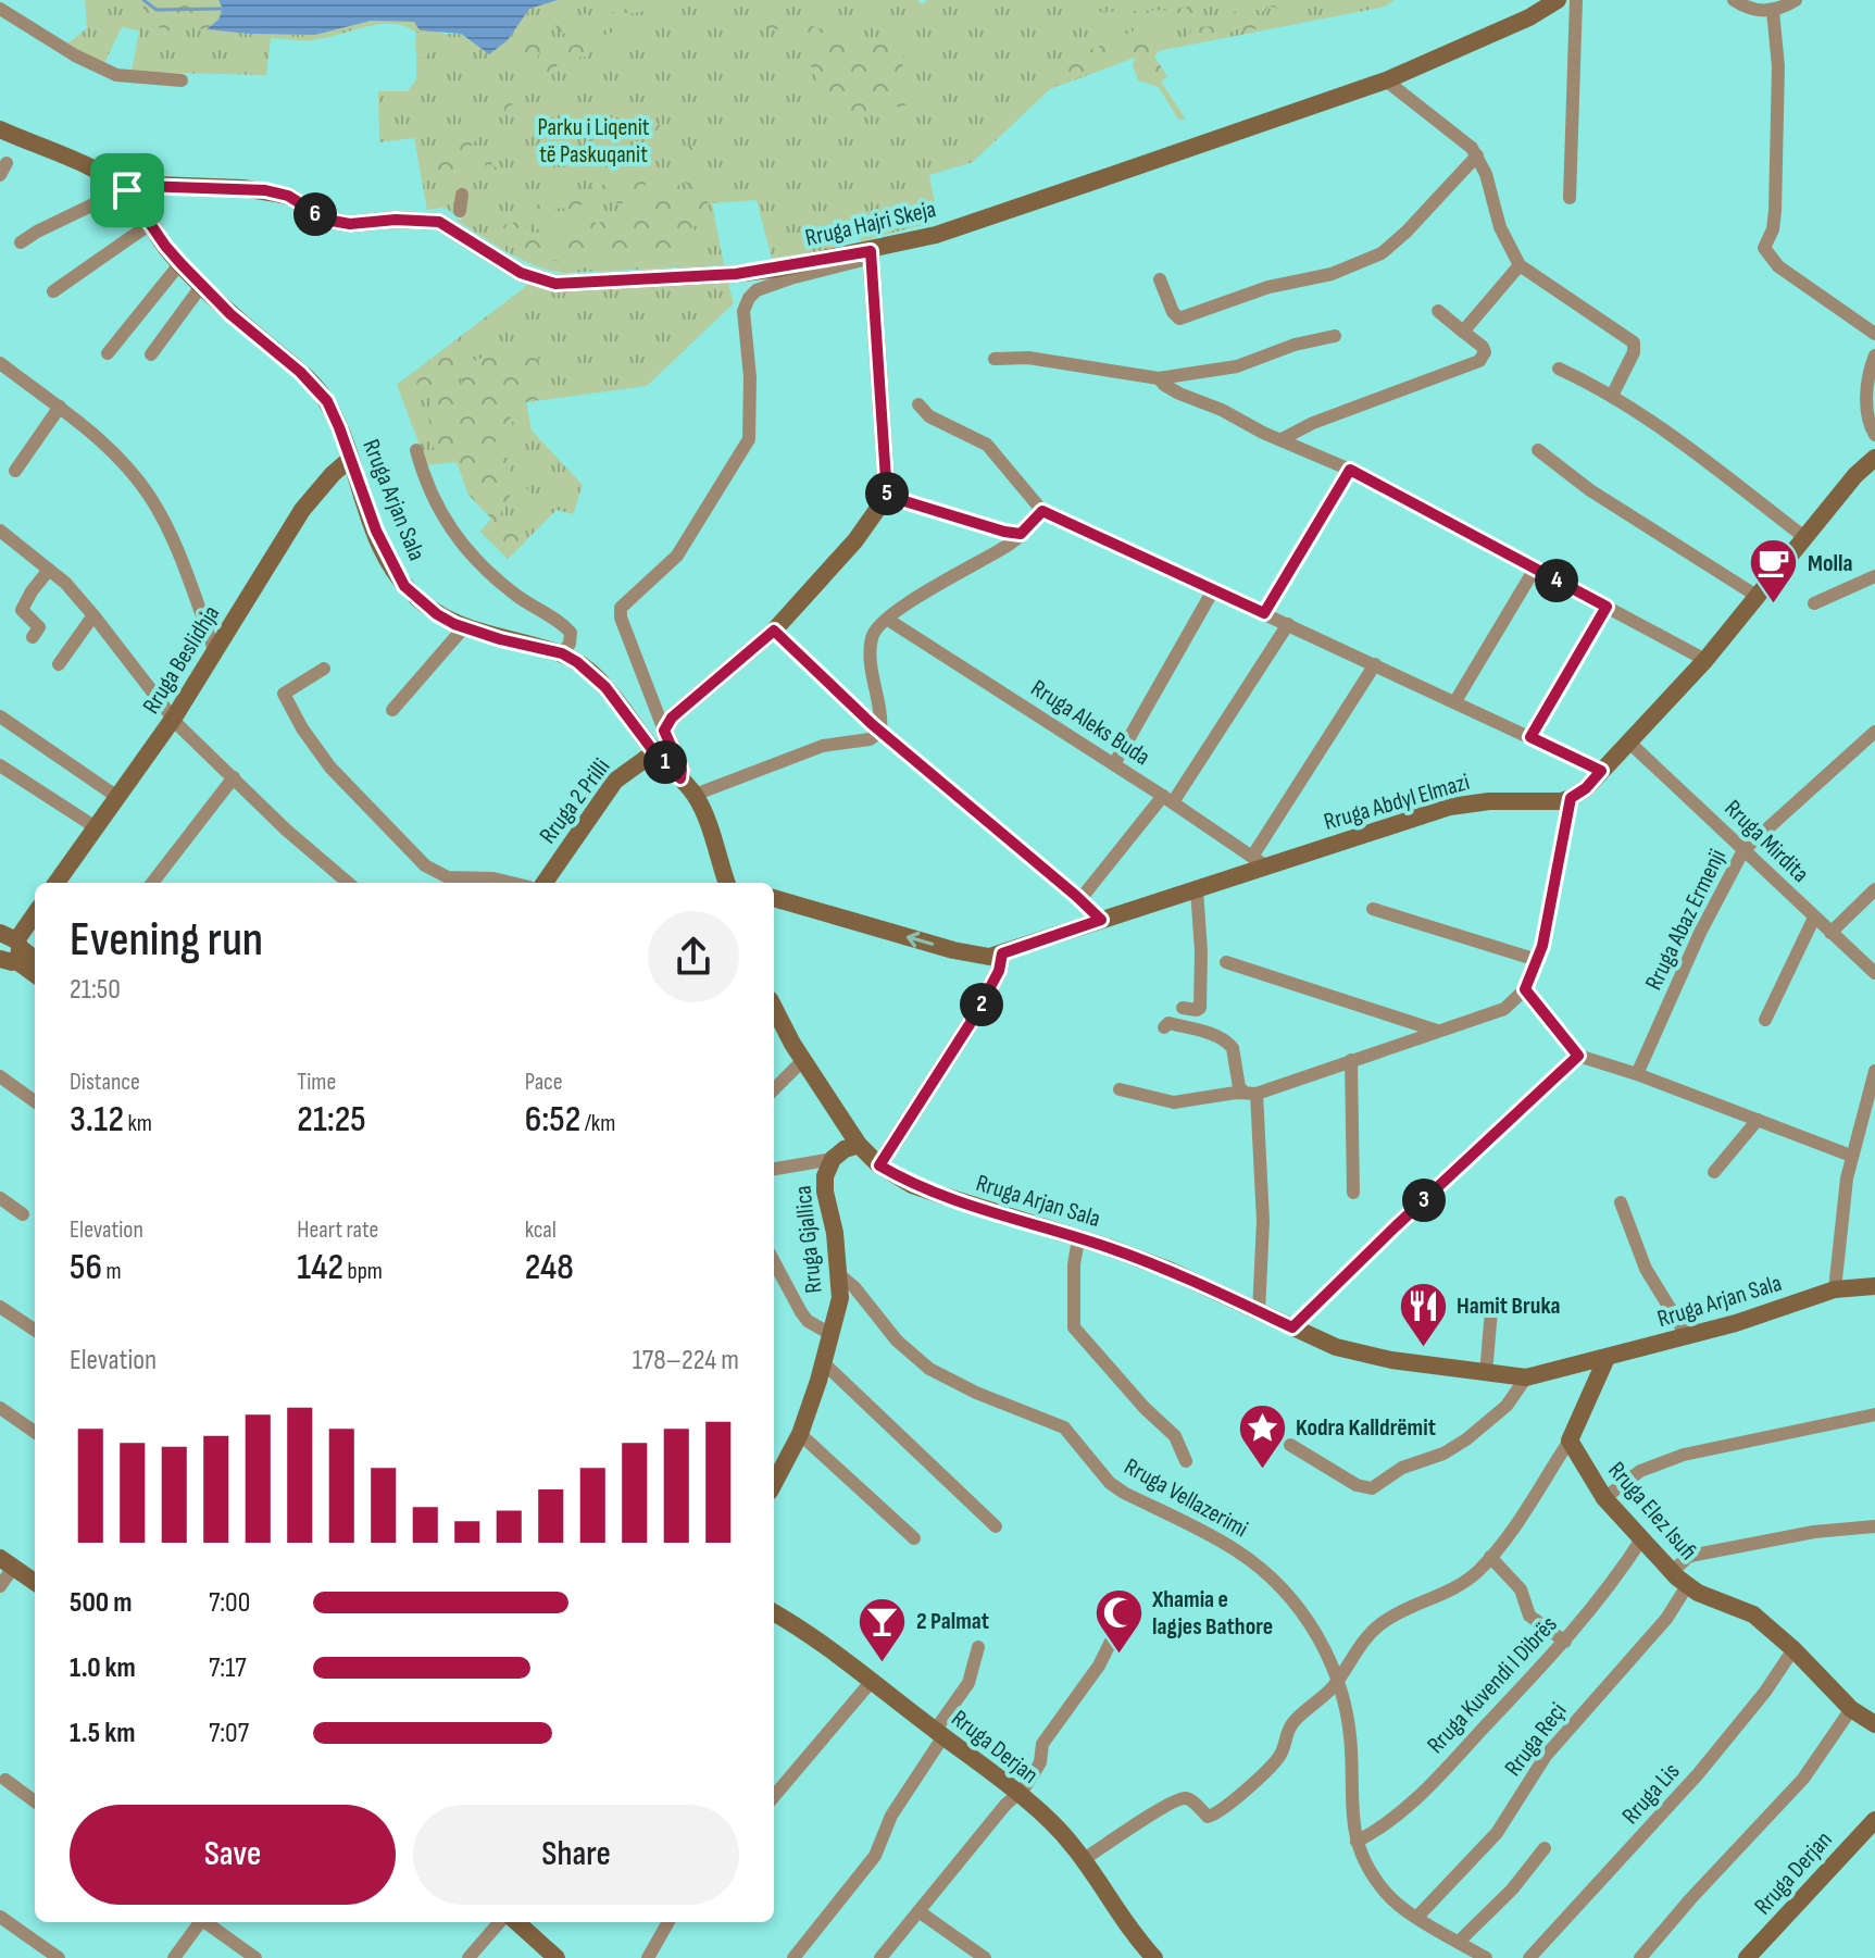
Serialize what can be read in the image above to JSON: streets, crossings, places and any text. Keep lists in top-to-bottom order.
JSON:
{
  "streets": {
    "street": [
      "Rruga Hajri Skeja",
      "Rruga Arjan Sala",
      "Rruga Beslidhja",
      "Rruga Aleks Buda",
      "Rruga 2 Prilli",
      "Rruga Abdyl Elmazi",
      "Rruga Mirdita",
      "Rruga Abaz Ermenji",
      "Rruga Gjallica",
      "Rruga Vellazerimi",
      "Rruga Elez Isufi",
      "Rruga Kuvendi I Dibrës",
      "Rruga Reçi",
      "Rruga Derjan",
      "Rruga Lis"
    ]
  },
  "crossings": [
    ["Rruga Hajri Skeja", "Rruga Arjan Sala"],
    ["Rruga Arjan Sala", "Rruga Beslidhja"],
    ["Rruga Arjan Sala", "Rruga 2 Prilli"],
    ["Rruga Arjan Sala", "Rruga Gjallica"],
    ["Rruga Aleks Buda", "Rruga Abdyl Elmazi"],
    ["Rruga Mirdita", "Rruga Abaz Ermenji"],
    ["Rruga Gjallica", "Rruga Vellazerimi"],
    ["Rruga Vellazerimi", "Rruga Kuvendi I Dibrës"],
    ["Rruga Vellazerimi", "Rruga Reçi"],
    ["Rruga Elez Isufi", "Rruga Kuvendi I Dibrës"],
    ["Rruga Elez Isufi", "Rruga Reçi"],
    ["Rruga Elez Isufi", "Rruga Lis"]
  ],
  "parks": ["Parku i Liqenit të Paskuqanit"],
  "places": {
    "cafe": ["Molla"],
    "restaurant": ["Hamit Bruka"],
    "place": ["Kodra Kalldrëmit"],
    "mosque": ["Xhamia e lagjes Bathore"],
    "bar": ["2 Palmat"]
  },
  "page": {
    "pins": [
      "6",
      "5",
      "4",
      "1",
      "2",
      "3"
    ],
    "heading": ["Evening run", "21:50"],
    "stats": [
      ["Distance", "3.12 km"],
      ["Time", "21:25"],
      ["Pace", "6:52 /km"],
      ["Elevation", "56 m"],
      ["Heart rate", "142 bpm"],
      ["kcal", "248"]
    ],
    "chart": ["Elevation", "178–224 m"],
    "list": [
      {
        "name": "500 m",
        "note": "7:00"
      },
      {
        "name": "1.0 km",
        "note": "7:17"
      },
      {
        "name": "1.5 km",
        "note": "7:07"
      }
    ],
    "buttons": ["Save", "Share"]
  }
}
